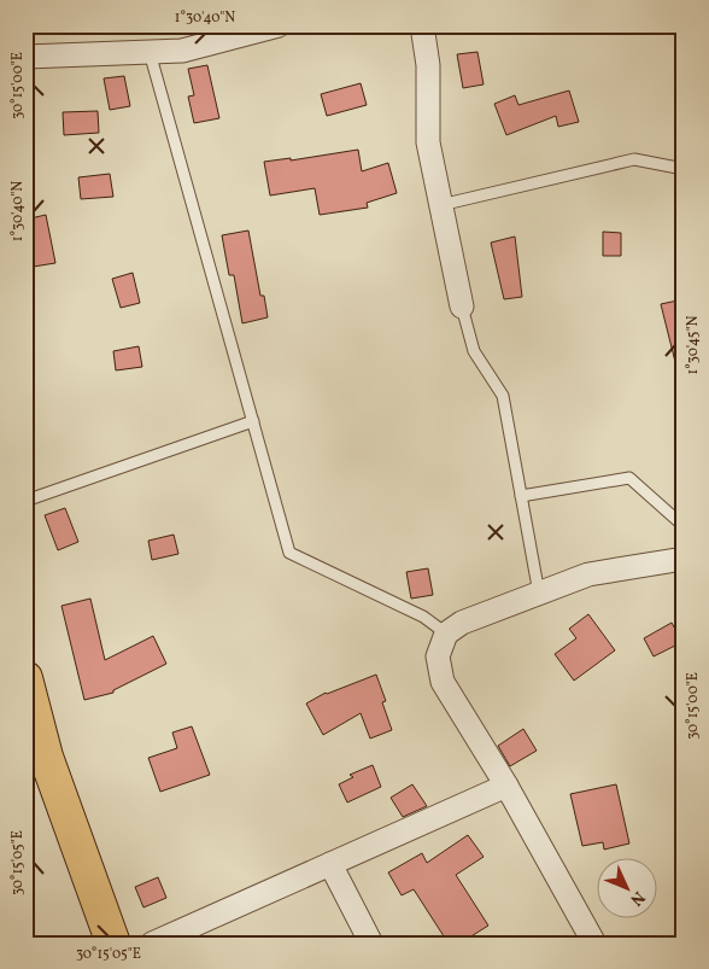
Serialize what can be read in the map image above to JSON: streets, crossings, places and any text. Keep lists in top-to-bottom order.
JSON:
{
  "north": "bottom right",
  "coordinates": [
    "1°30'40\"N",
    "30°15'00\"E",
    "1°30'45\"N",
    "30°15'05\"E"
  ]
}
